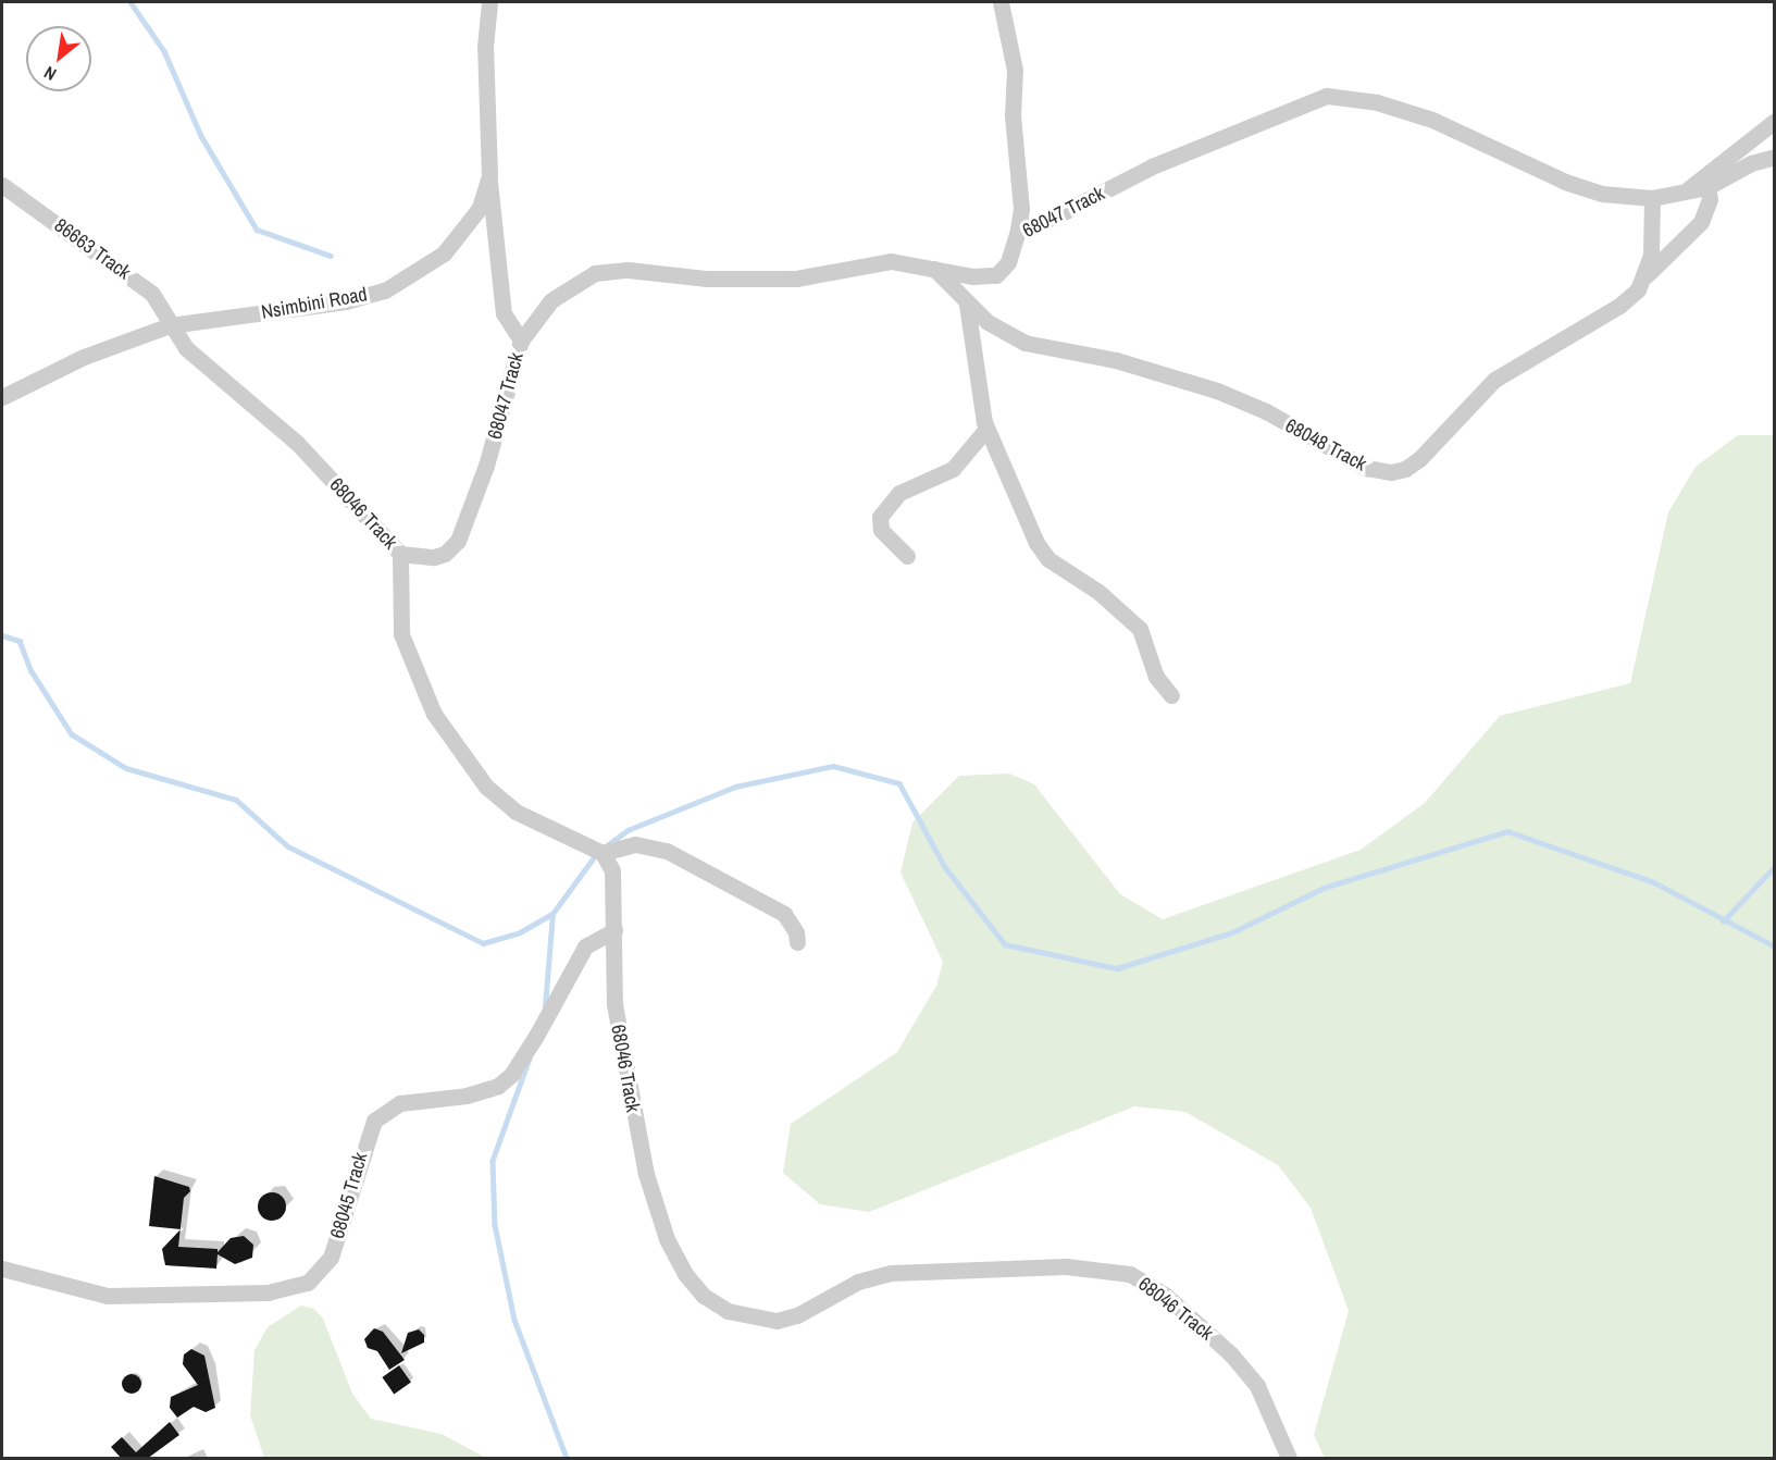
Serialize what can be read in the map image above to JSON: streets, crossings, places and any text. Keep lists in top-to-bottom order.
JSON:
{
  "streets": {
    "street": [
      "68047 Track",
      "86663 Track",
      "Nsimbini Road",
      "68048 Track",
      "68046 Track",
      "68045 Track"
    ]
  },
  "crossings": [
    ["68047 Track", "68048 Track"],
    ["68047 Track", "68046 Track"],
    ["86663 Track", "Nsimbini Road"],
    ["86663 Track", "68046 Track"],
    ["Nsimbini Road", "68046 Track"],
    ["68046 Track", "68045 Track"]
  ],
  "north": "bottom left"
}
